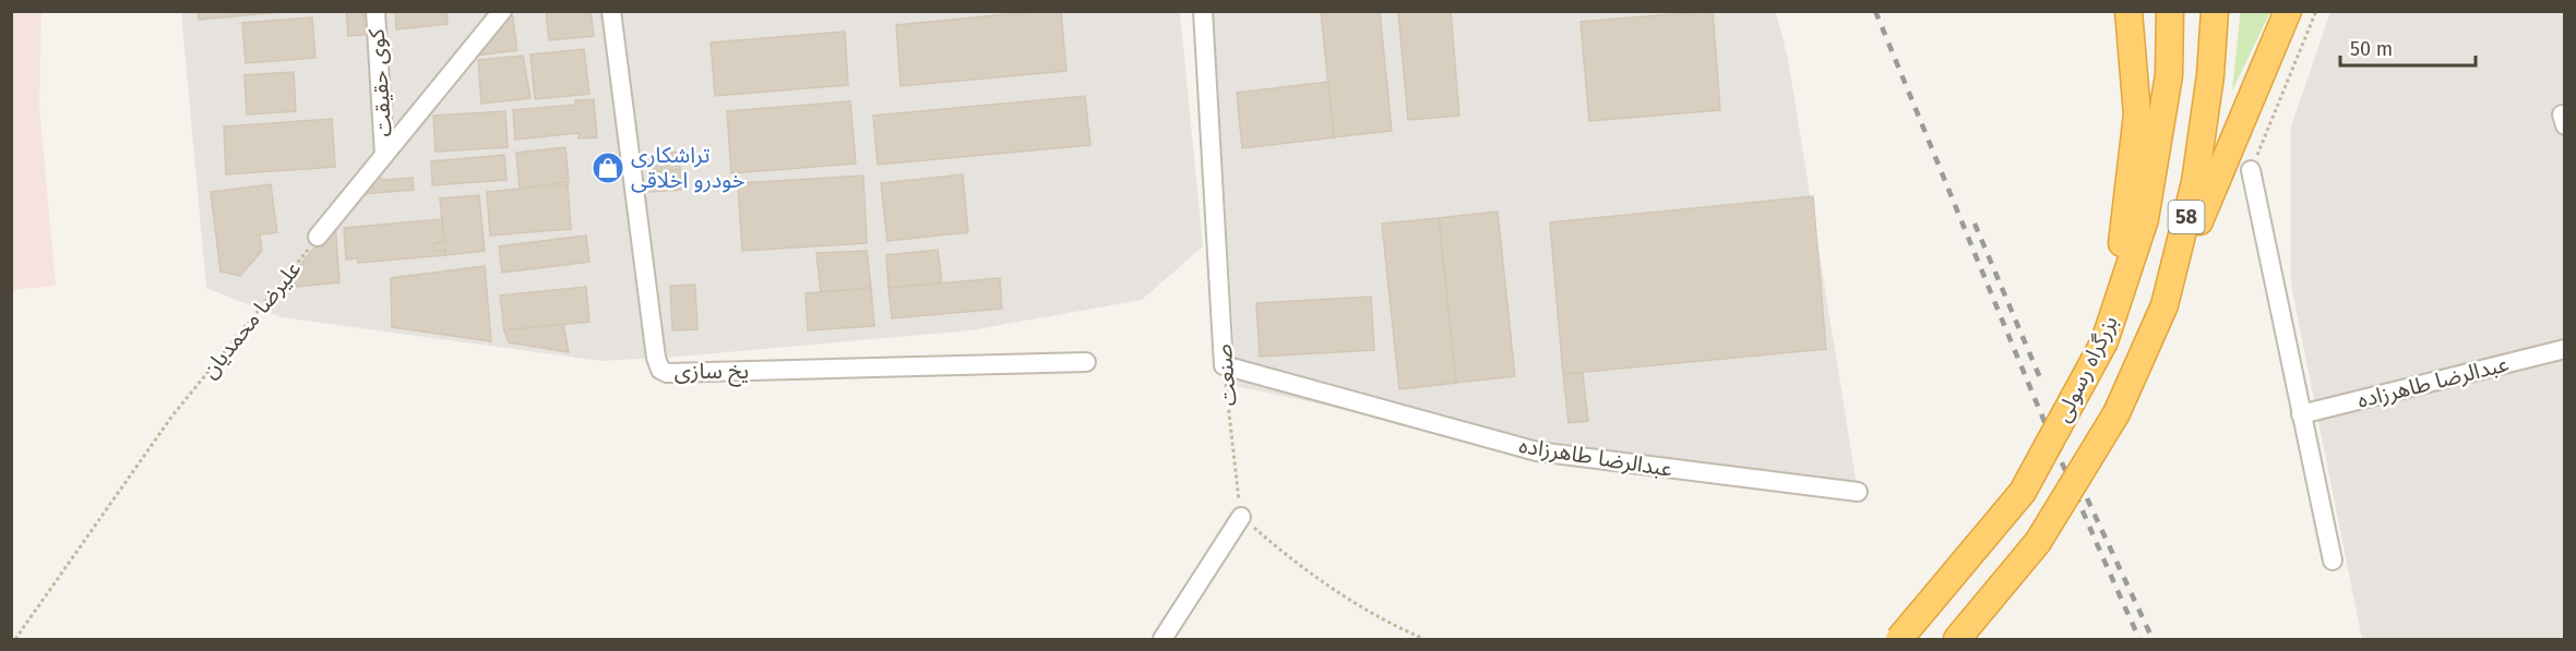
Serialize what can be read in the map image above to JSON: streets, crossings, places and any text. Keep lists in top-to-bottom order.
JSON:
{
  "streets": {
    "highway": ["58", "بزرگراه رسولی"],
    "street": [
      "کوی حقیقت",
      "یخ سازی",
      "صنعت",
      "عبدالرضا طاهرزاده"
    ],
    "path": ["علیرضا محمدیان"]
  },
  "crossings": [
    ["صنعت", "عبدالرضا طاهرزاده"]
  ],
  "places": {
    "shop": ["تراشکاری خودرو اخلاقی"]
  },
  "scale_bar": "50 m"
}
